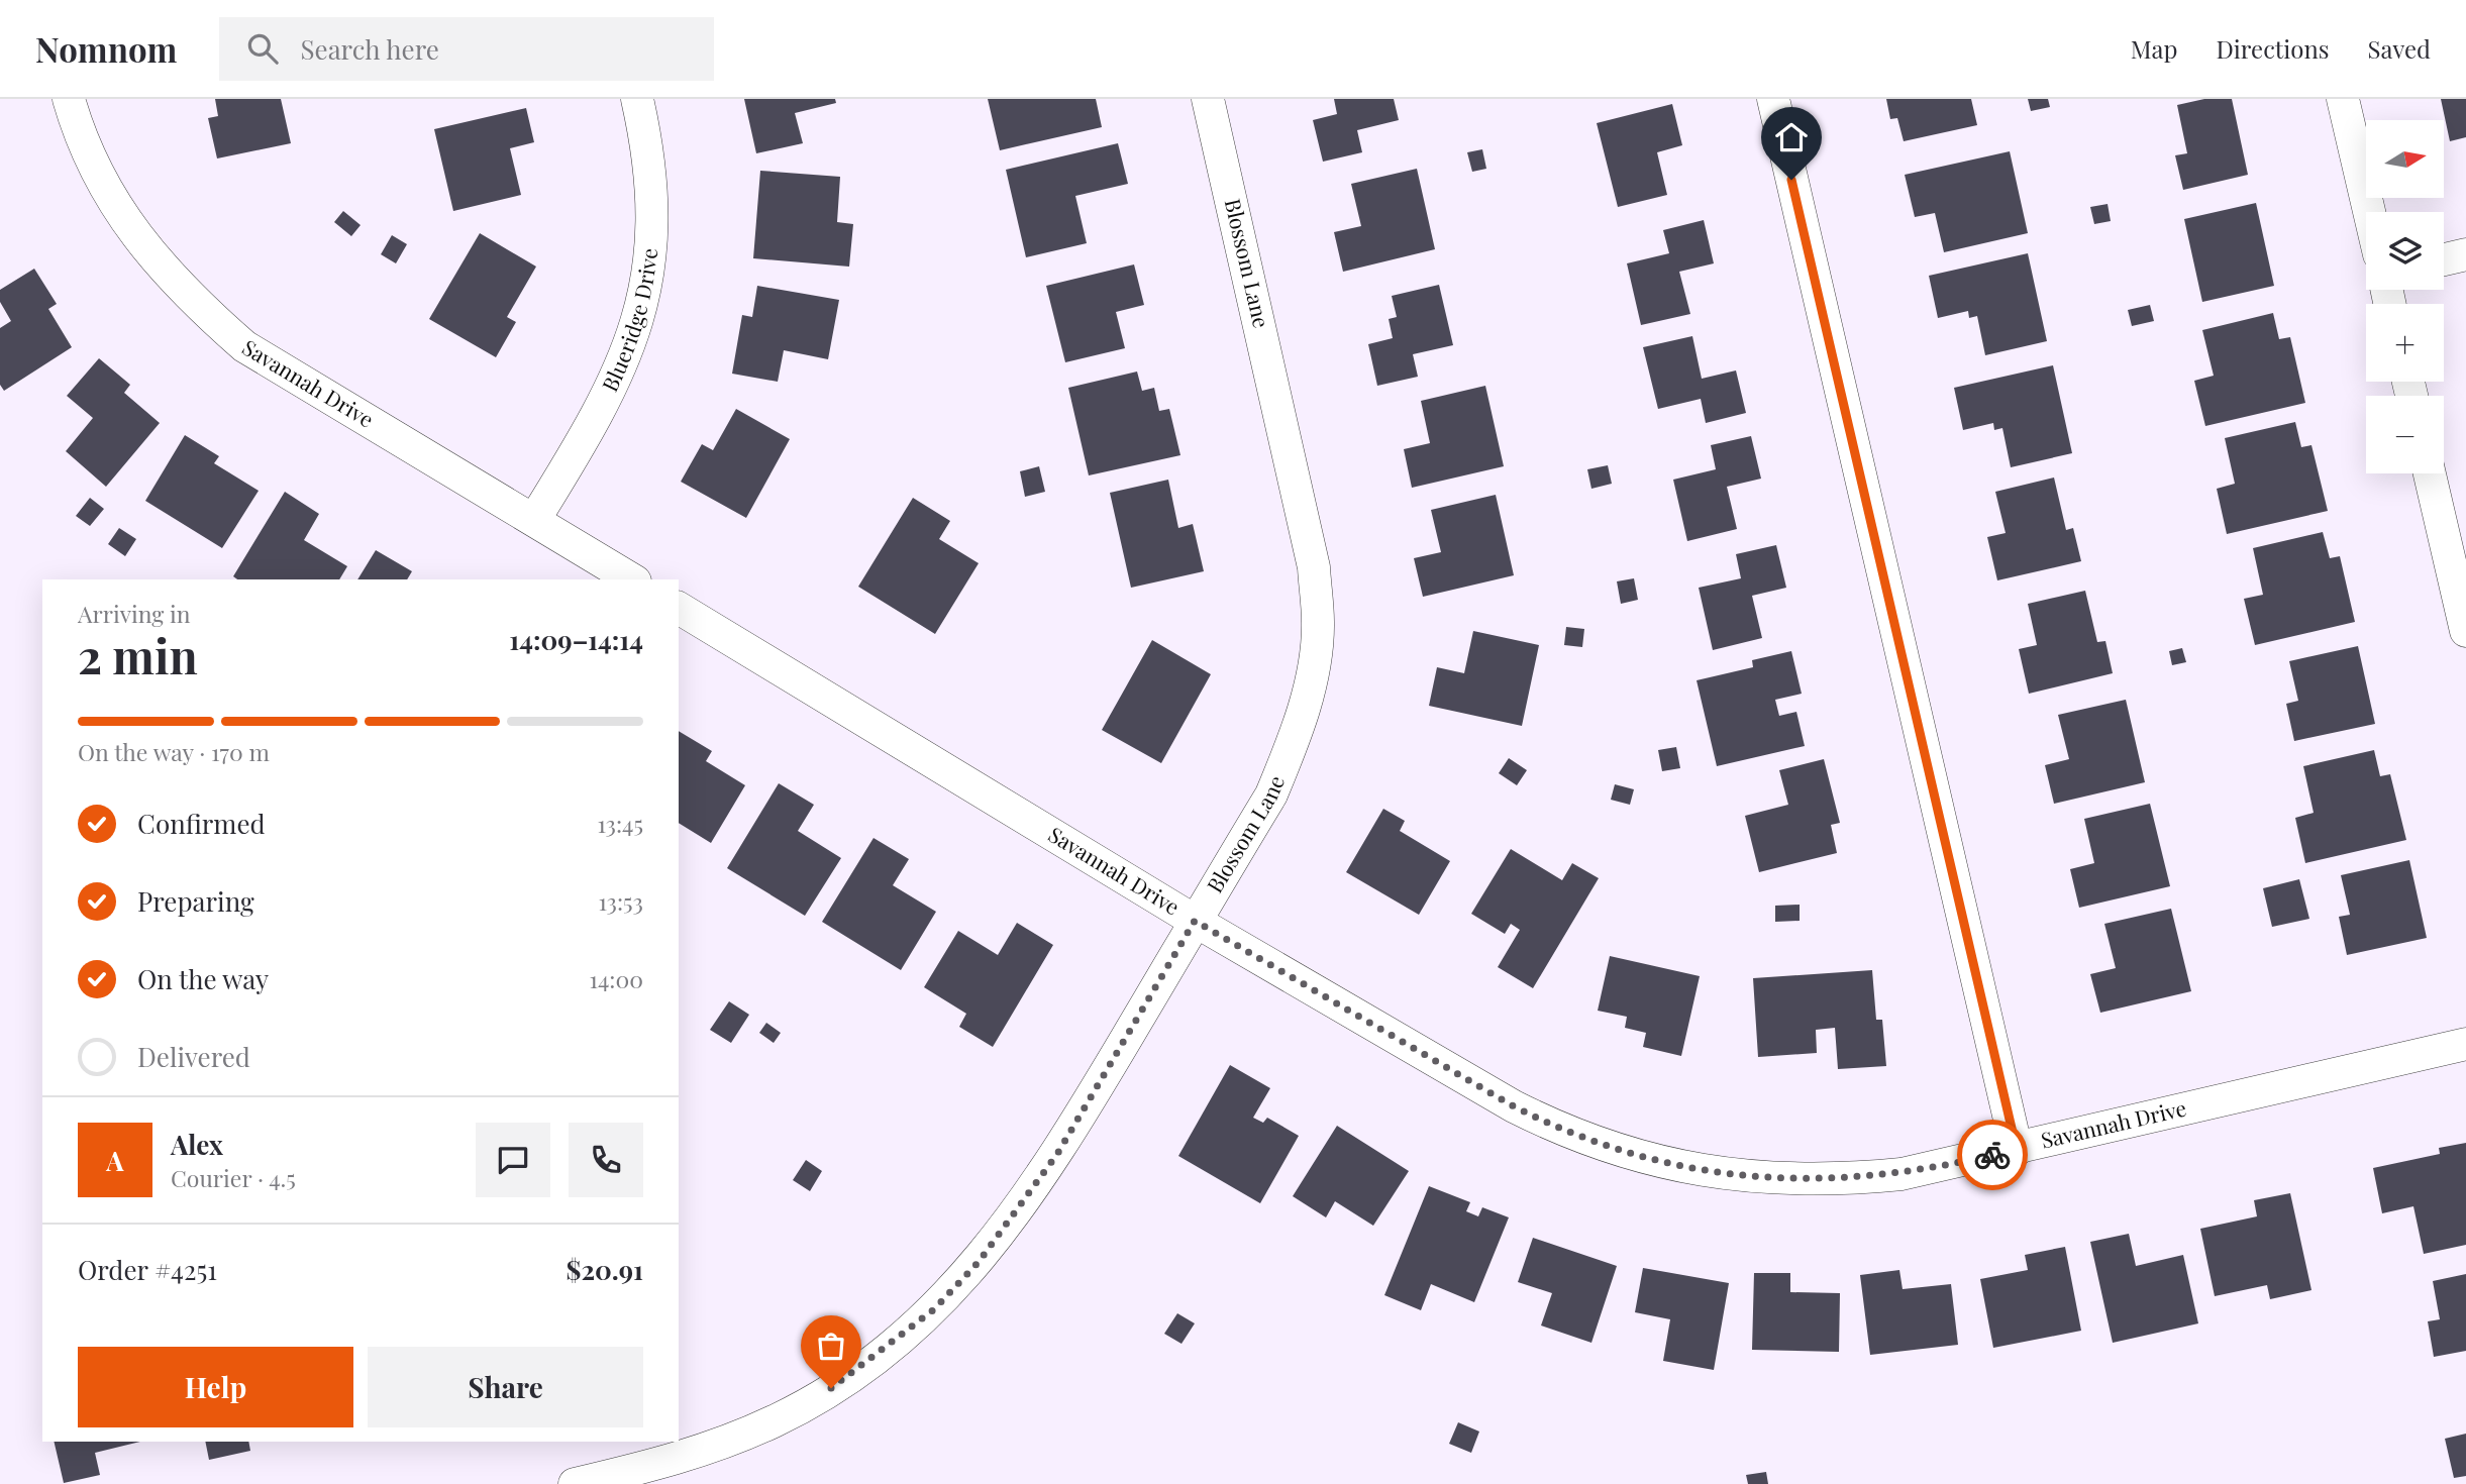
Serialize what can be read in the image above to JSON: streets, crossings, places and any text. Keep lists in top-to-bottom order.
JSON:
{
  "streets": {
    "street": ["Blossom Lane", "Blueridge Drive", "Savannah Drive"]
  },
  "crossings": [
    ["Blossom Lane", "Savannah Drive"],
    ["Blueridge Drive", "Savannah Drive"]
  ],
  "north": "right",
  "page": {
    "header": "Nomnom",
    "search": "Search here",
    "nav": ["Map", "Directions", "Saved"],
    "map_buttons": ["+", "−"],
    "heading": ["2 min", "Arriving in", "14:09–14:14"],
    "panel": [
      "Alex",
      "Courier · 4.5",
      "Order #4251",
      "$20.91"
    ],
    "bar": "On the way · 170 m",
    "list": [
      ["Confirmed", "13:45"],
      ["Preparing", "13:53"],
      ["On the way", "14:00"],
      "Delivered"
    ],
    "round": "A",
    "buttons": ["Help", "Share"]
  }
}
